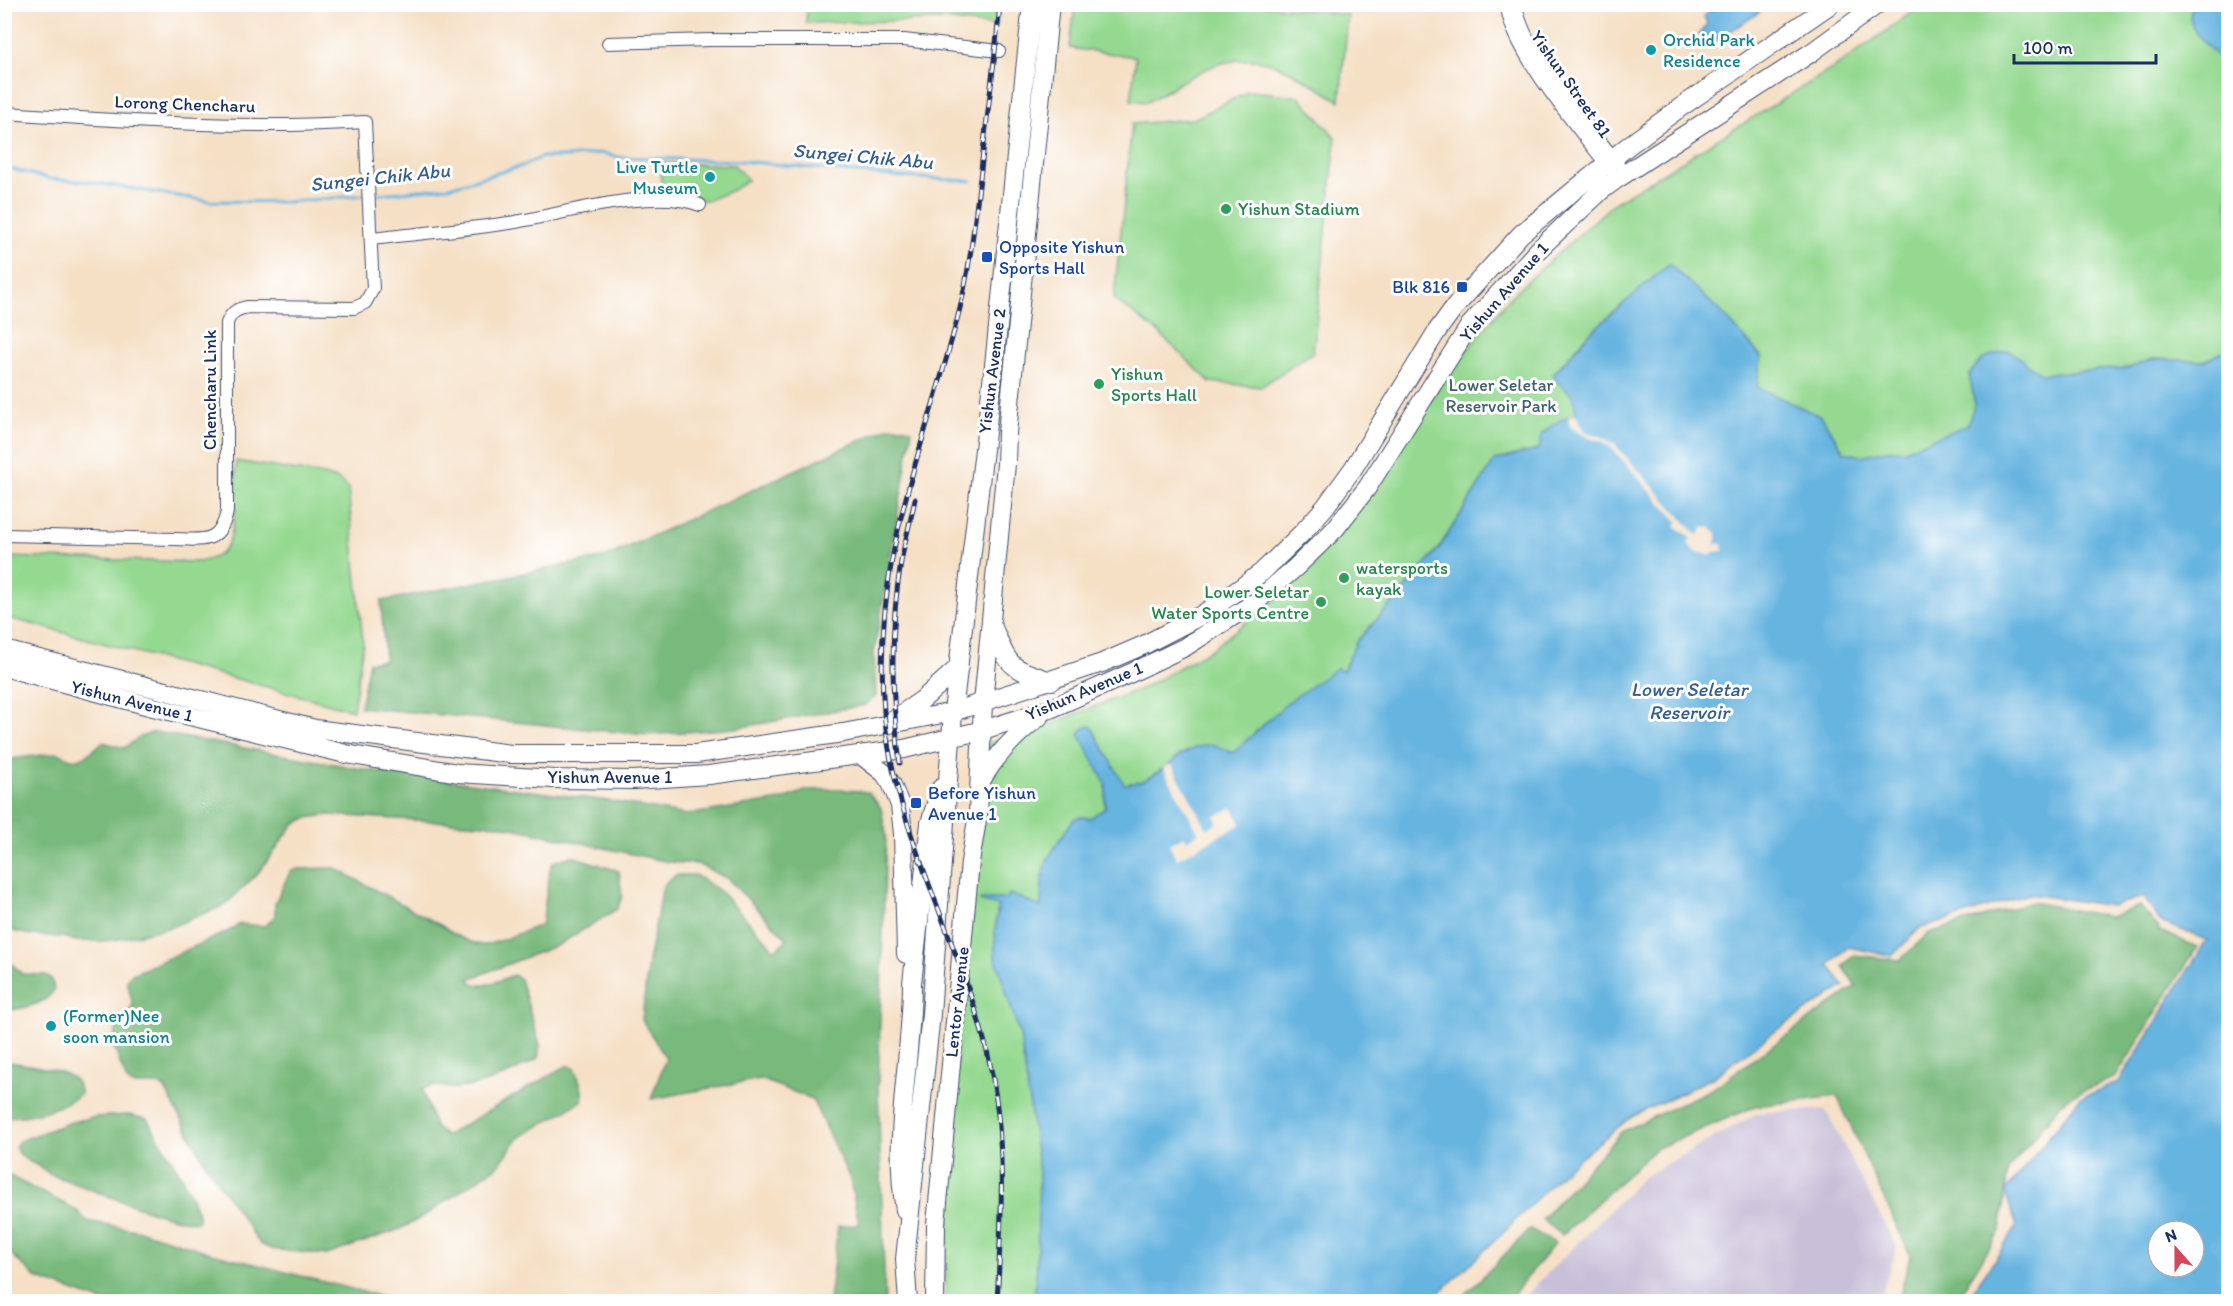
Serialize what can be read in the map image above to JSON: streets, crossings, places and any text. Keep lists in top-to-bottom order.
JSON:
{
  "streets": {
    "main road": ["Yishun Avenue 1", "Yishun Avenue 2", "Lentor Avenue"],
    "street": ["Yishun Street 81", "Lorong Chencharu", "Chencharu Link"]
  },
  "crossings": [
    ["Yishun Street 81", "Yishun Avenue 1"],
    ["Lorong Chencharu", "Chencharu Link"],
    ["Yishun Avenue 1", "Yishun Avenue 2"],
    ["Yishun Avenue 1", "Lentor Avenue"],
    ["Yishun Avenue 2", "Lentor Avenue"]
  ],
  "water": ["Sungei Chik Abu", "Lower Seletar Reservoir"],
  "parks": ["Lower Seletar Reservoir Park"],
  "places": {
    "other": [
      "Orchid Park Residence",
      "Live Turtle Museum",
      "Yishun Stadium",
      "Yishun Sports Hall",
      "watersports kayak",
      "Lower Seletar Water Sports Centre",
      "(Former)Nee soon mansion"
    ],
    "transit": ["Opposite Yishun Sports Hall", "Blk 816", "Before Yishun Avenue 1"]
  },
  "scale_bar": "100 m",
  "north": "top"
}
